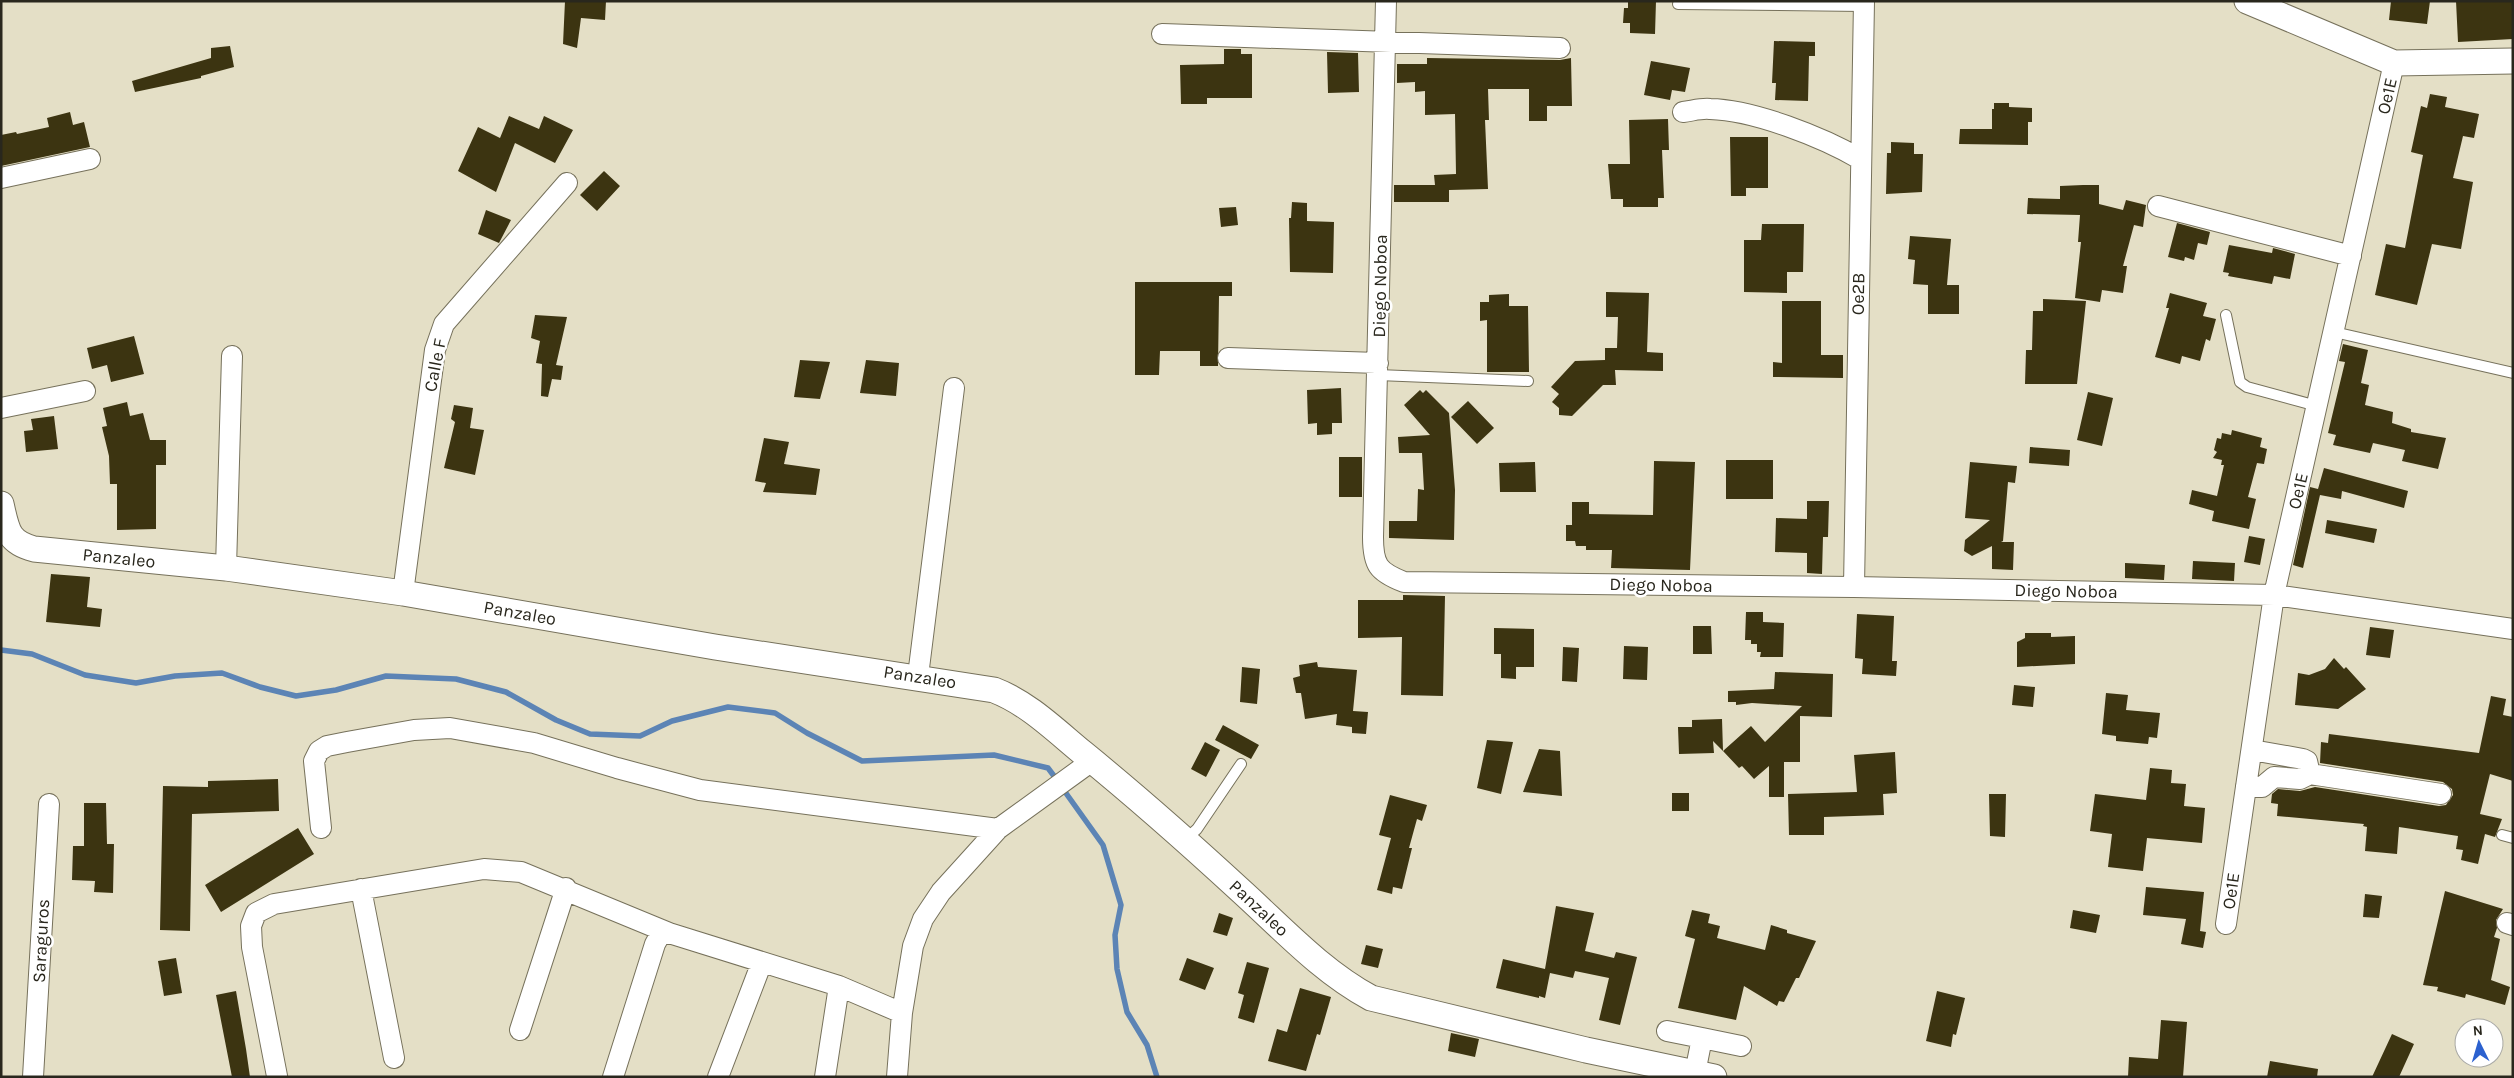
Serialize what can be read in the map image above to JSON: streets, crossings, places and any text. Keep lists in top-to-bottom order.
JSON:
{
  "streets": {
    "street": [
      "Oe1E",
      "Diego Noboa",
      "Oe2B",
      "Calle F",
      "Panzaleo",
      "Saraguros"
    ]
  },
  "crossings": [
    ["Oe1E", "Diego Noboa"],
    ["Diego Noboa", "Oe2B"],
    ["Calle F", "Panzaleo"]
  ],
  "north": "top"
}
